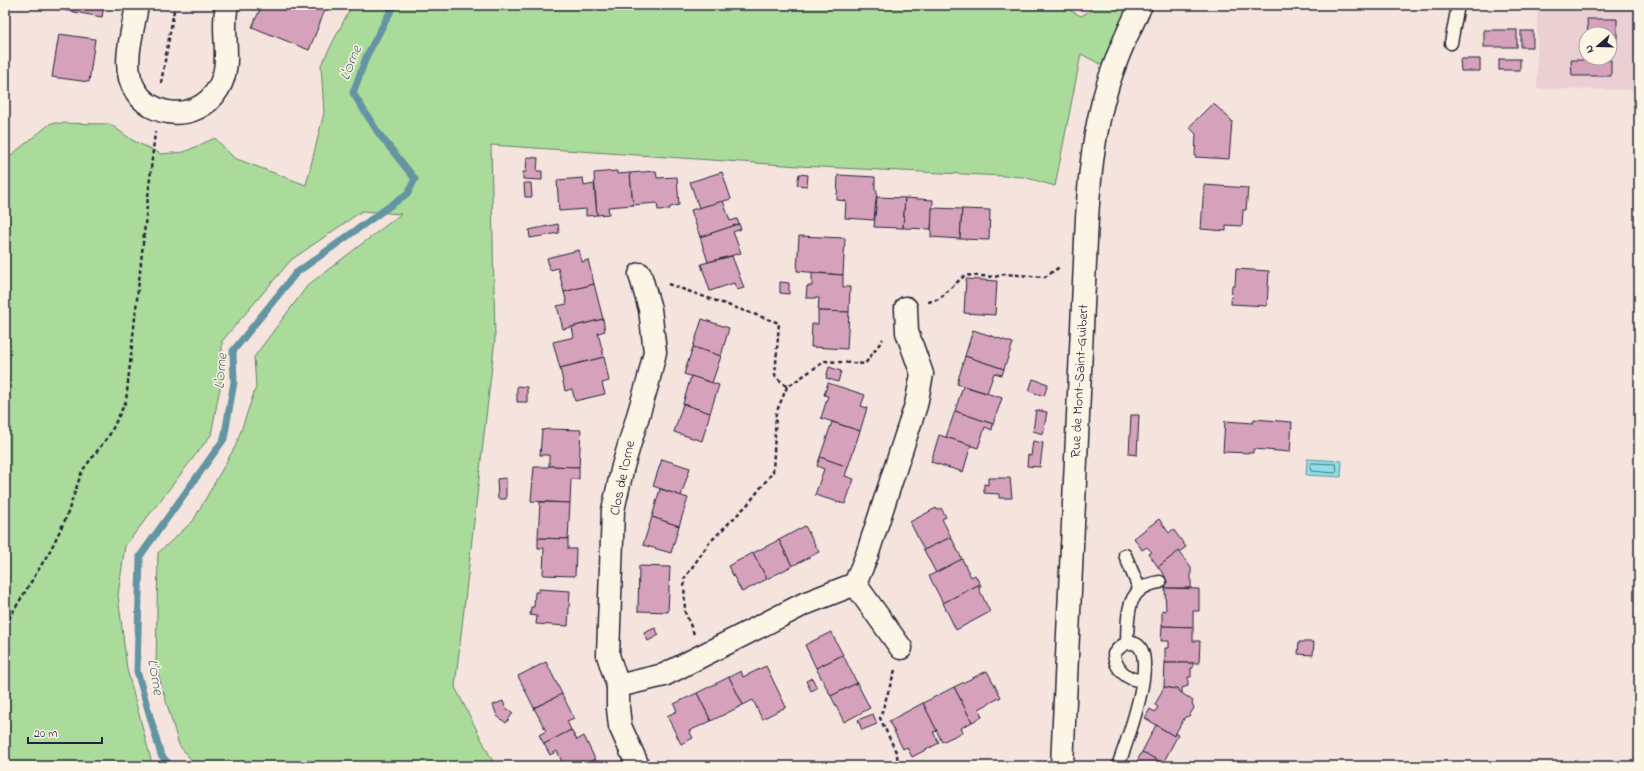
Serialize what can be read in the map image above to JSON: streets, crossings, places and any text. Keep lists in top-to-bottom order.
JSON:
{
  "streets": {
    "street": ["Rue de Mont-Saint-Guibert", "Clos de l'Orne"]
  },
  "water": ["L'Orne"],
  "scale_bar": "20 m",
  "north": "left"
}
